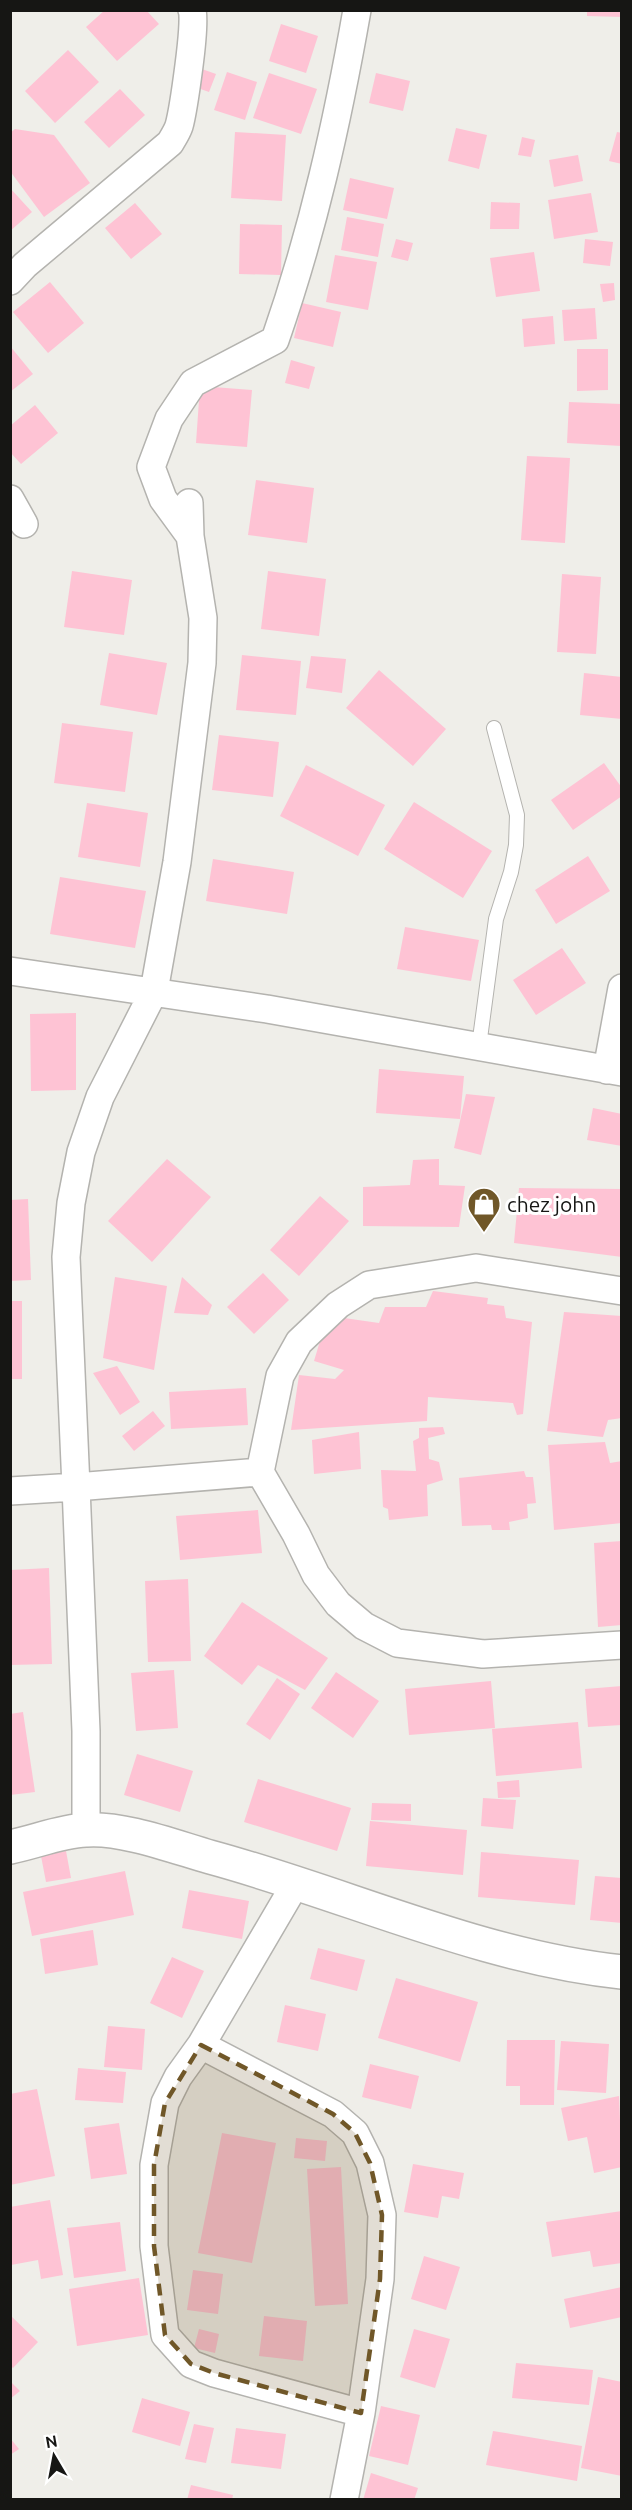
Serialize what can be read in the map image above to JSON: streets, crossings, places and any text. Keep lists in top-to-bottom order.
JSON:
{
  "places": {
    "shop": ["chez john"]
  },
  "north": "top"
}
